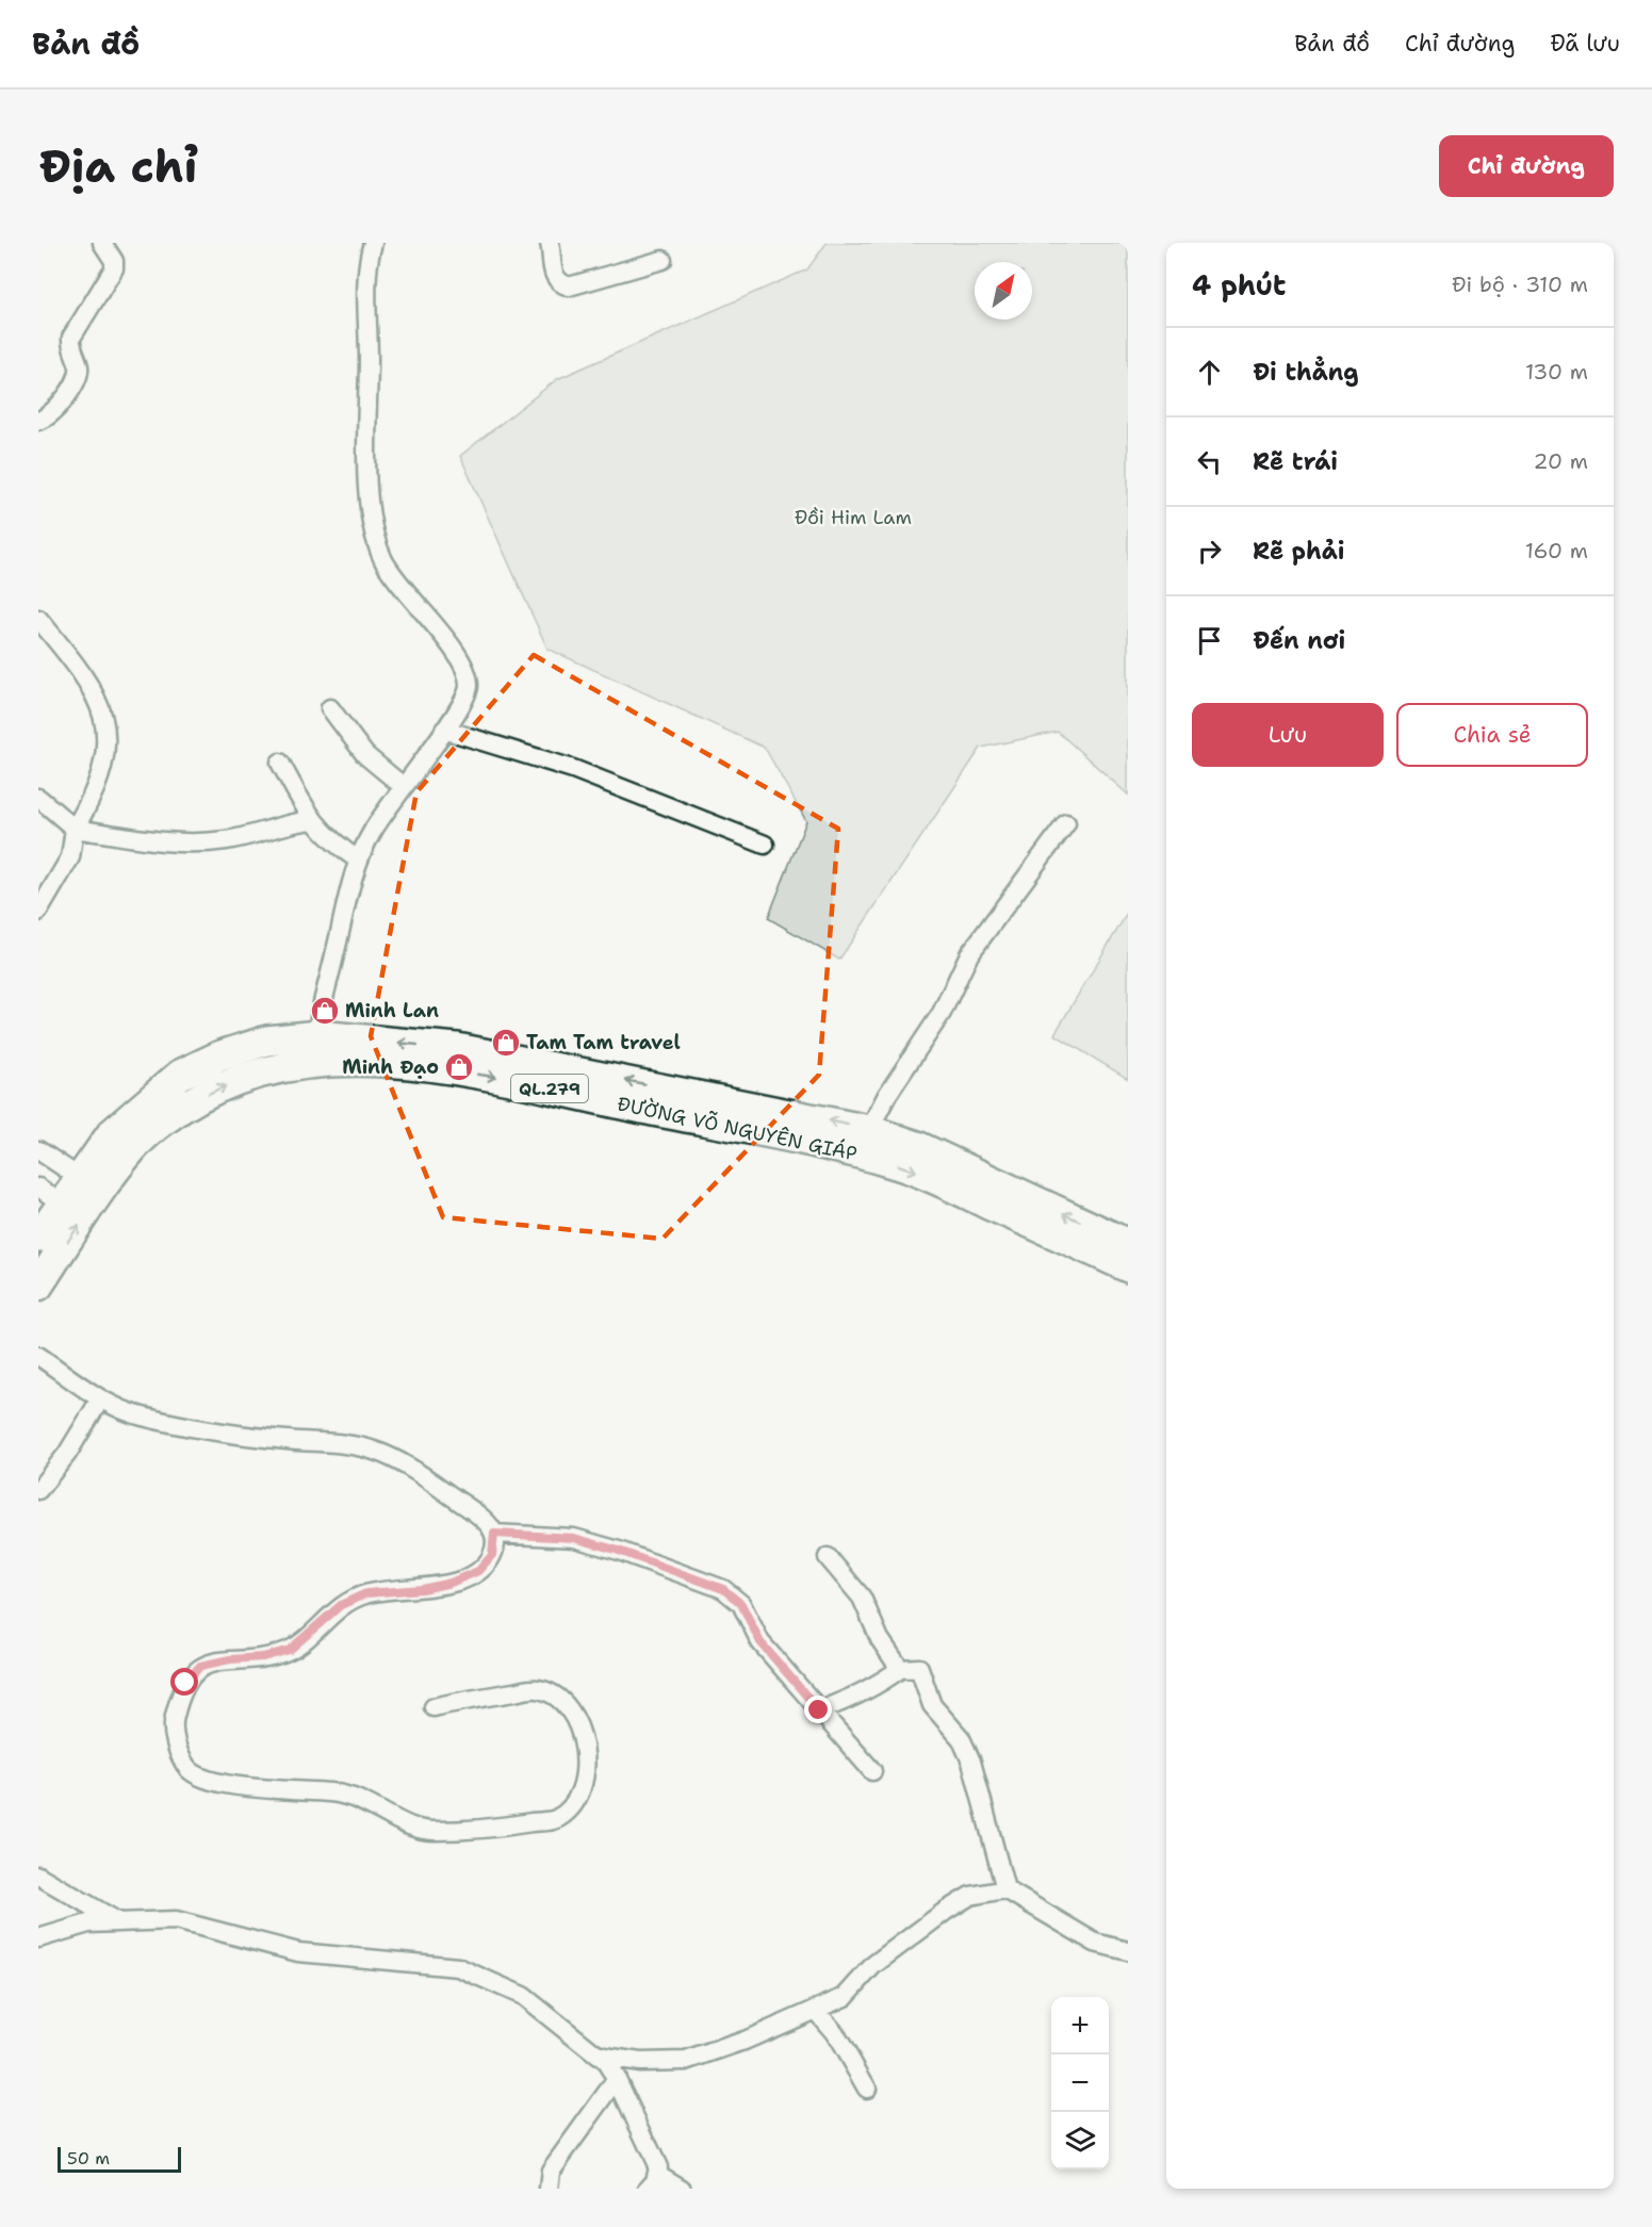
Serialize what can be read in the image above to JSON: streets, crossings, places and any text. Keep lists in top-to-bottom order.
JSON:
{
  "streets": {
    "highway": ["QL.279", "ĐƯỜNG VÕ NGUYÊN GIÁP"]
  },
  "parks": ["Đồi Him Lam"],
  "places": {
    "shop": ["Minh Lan", "Tam Tam travel", "Minh Đạo"]
  },
  "scale_bar": "50 m",
  "north": "top right",
  "page": {
    "header": "Bản đồ",
    "nav": ["Bản đồ", "Chỉ đường", "Đã lưu"],
    "buttons": [
      "Chỉ đường",
      ["Lưu", "Chia sẻ"]
    ],
    "title": "Địa chỉ",
    "heading": ["4 phút", "Đi bộ · 310 m"],
    "list": [
      ["Đi thẳng", "130 m"],
      ["Rẽ trái", "20 m"],
      ["Rẽ phải", "160 m"],
      "Đến nơi"
    ],
    "map_buttons": ["+", "−"],
    "scale": "50 m"
  }
}
